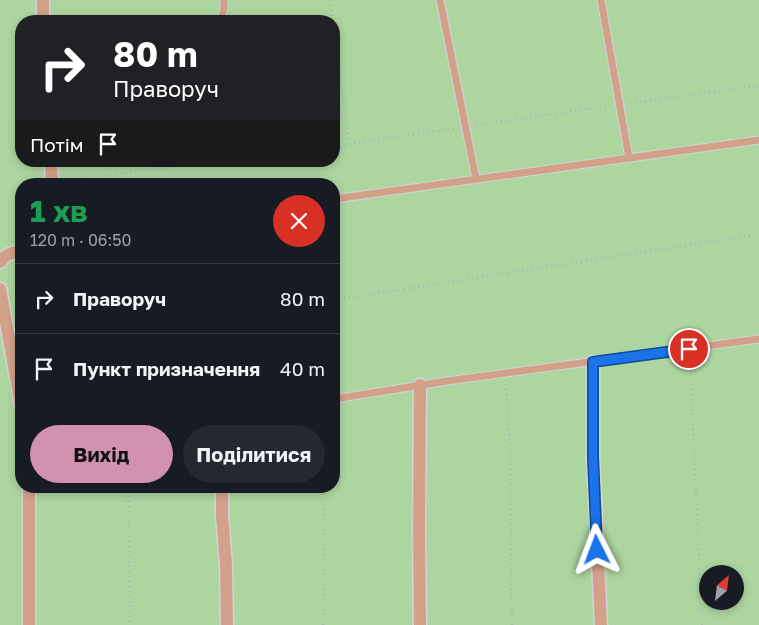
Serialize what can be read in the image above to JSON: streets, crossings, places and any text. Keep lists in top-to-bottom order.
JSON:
{
  "north": "top right",
  "page": {
    "turn": ["80 m", "Праворуч"],
    "then": "Потім",
    "heading": ["1 хв", "120 m · 06:50"],
    "list": [
      {
        "name": "Праворуч",
        "value": "80 m"
      },
      {
        "name": "Пункт призначення",
        "value": "40 m"
      }
    ],
    "buttons": ["Вихід", "Поділитися"]
  }
}
